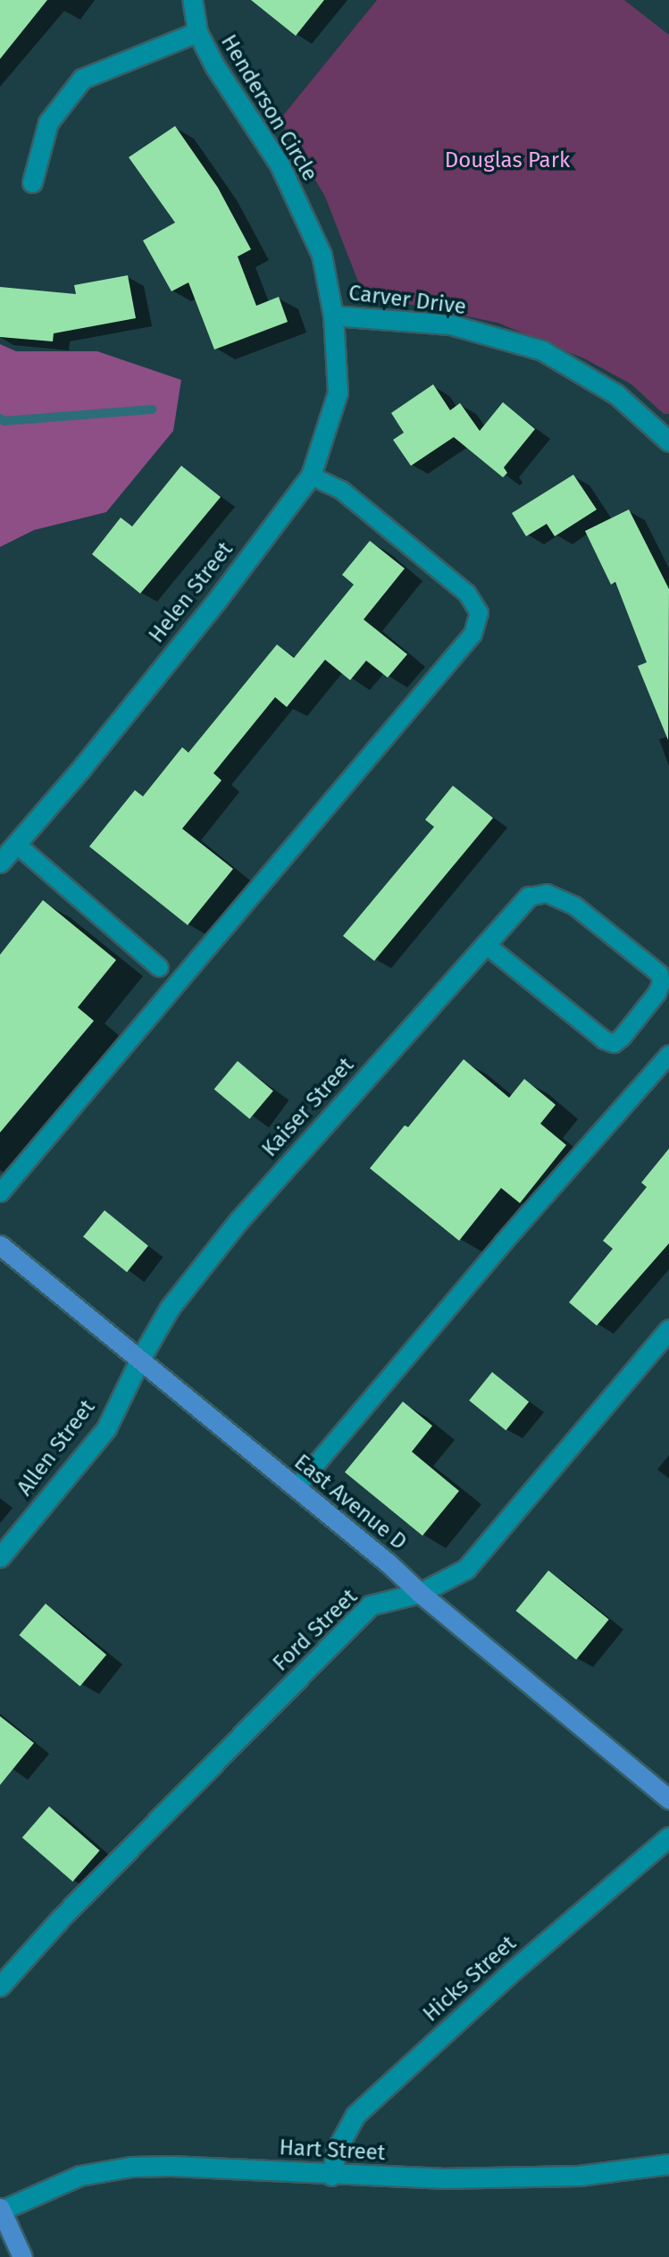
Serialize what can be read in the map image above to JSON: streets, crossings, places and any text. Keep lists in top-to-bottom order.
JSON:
{
  "streets": {
    "main road": ["East Avenue D"],
    "street": [
      "Henderson Circle",
      "Carver Drive",
      "Helen Street",
      "Kaiser Street",
      "Allen Street",
      "Ford Street",
      "Hicks Street",
      "Hart Street"
    ]
  },
  "crossings": [
    ["Henderson Circle", "Carver Drive"],
    ["Henderson Circle", "Helen Street"],
    ["Carver Drive", "Helen Street"],
    ["Kaiser Street", "Allen Street"],
    ["Kaiser Street", "East Avenue D"],
    ["Allen Street", "East Avenue D"],
    ["East Avenue D", "Ford Street"],
    ["Hicks Street", "Hart Street"]
  ],
  "parks": ["Douglas Park"]
}
